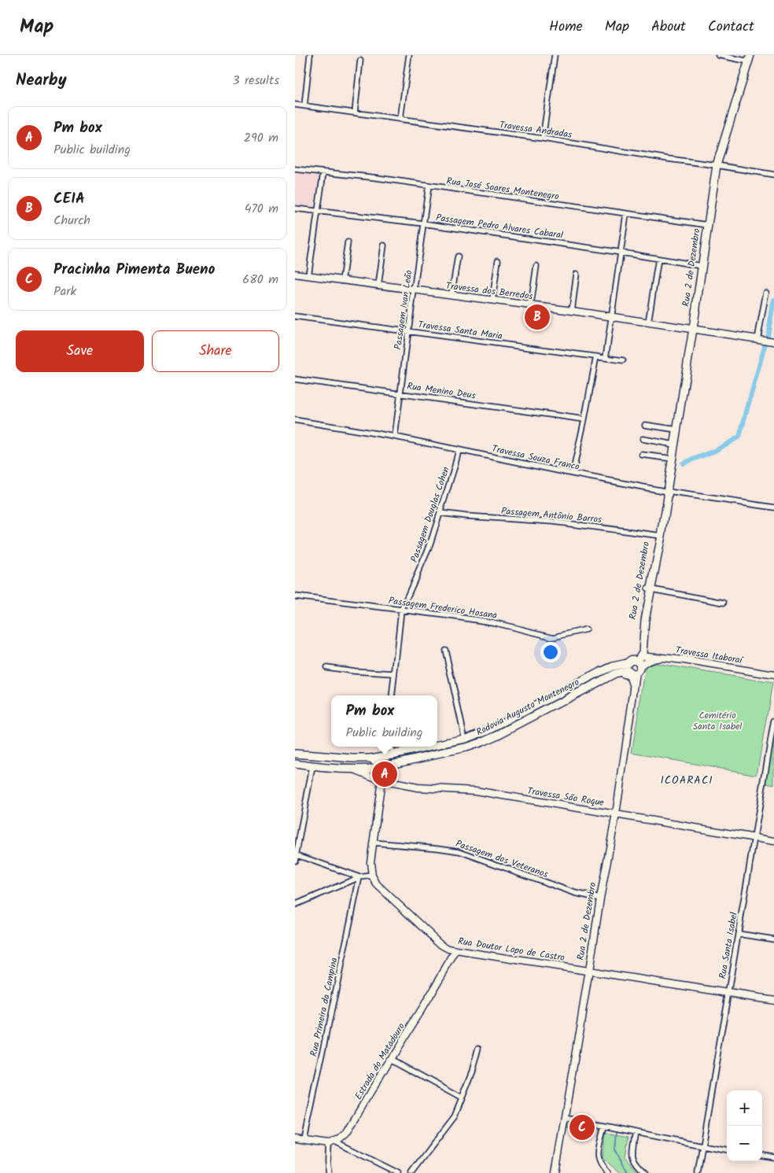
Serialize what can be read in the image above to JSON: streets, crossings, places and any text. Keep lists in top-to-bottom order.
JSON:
{
  "streets": {
    "main road": [
      "Rua 2 de Dezembro",
      "Travessa dos Berredos",
      "Travessa Itaboraí",
      "Rodovia Augusto Montenegro",
      "Travessa São Roque",
      "Rua Doutor Lopo de Castro",
      "Estrada do Matadouro"
    ],
    "street": [
      "Travessa Andradas",
      "Rua José Soares Montenegro",
      "Passagem Pedro Alvares Cabaral",
      "Passagem Ivan Leão",
      "Travessa Santa Maria",
      "Rua Menino Deus",
      "Travessa Souza Franco",
      "Passagem Douglas Cohen",
      "Passagem Antônio Barros",
      "Passagem Frederico Hosana",
      "Passagem dos Veteranos",
      "Rua Santa Isabel",
      "Rua Primeira da Campina"
    ]
  },
  "crossings": [
    ["Travessa Andradas", "Rua 2 de Dezembro"],
    ["Rua José Soares Montenegro", "Rua 2 de Dezembro"],
    ["Rua José Soares Montenegro", "Passagem Ivan Leão"],
    ["Passagem Pedro Alvares Cabaral", "Rua 2 de Dezembro"],
    ["Passagem Pedro Alvares Cabaral", "Passagem Ivan Leão"],
    ["Rua 2 de Dezembro", "Travessa dos Berredos"],
    ["Rua 2 de Dezembro", "Travessa Souza Franco"],
    ["Rua 2 de Dezembro", "Passagem Antônio Barros"],
    ["Rua 2 de Dezembro", "Travessa Itaboraí"],
    ["Rua 2 de Dezembro", "Travessa São Roque"],
    ["Rua 2 de Dezembro", "Passagem dos Veteranos"],
    ["Rua 2 de Dezembro", "Rua Doutor Lopo de Castro"],
    ["Travessa dos Berredos", "Passagem Ivan Leão"],
    ["Passagem Ivan Leão", "Travessa Santa Maria"],
    ["Passagem Ivan Leão", "Rua Menino Deus"],
    ["Passagem Ivan Leão", "Travessa Souza Franco"],
    ["Travessa Souza Franco", "Passagem Douglas Cohen"],
    ["Passagem Douglas Cohen", "Passagem Antônio Barros"],
    ["Passagem Douglas Cohen", "Passagem Frederico Hosana"],
    ["Rodovia Augusto Montenegro", "Travessa São Roque"],
    ["Travessa São Roque", "Rua Santa Isabel"],
    ["Rua Santa Isabel", "Rua Doutor Lopo de Castro"],
    ["Rua Doutor Lopo de Castro", "Estrada do Matadouro"]
  ],
  "districts": ["ICOARACI"],
  "parks": ["Cemitério Santa Isabel"],
  "page": {
    "header": "Map",
    "nav": [
      "Home",
      "Map",
      "About",
      "Contact"
    ],
    "heading": ["Nearby", "3 results"],
    "list": [
      {
        "mark": "A",
        "name": "Pm box",
        "note": "Public building",
        "value": "290 m"
      },
      {
        "mark": "B",
        "name": "CEIA",
        "note": "Church",
        "value": "470 m"
      },
      {
        "mark": "C",
        "name": "Pracinha Pimenta Bueno",
        "note": "Park",
        "value": "680 m"
      }
    ],
    "pins": ["B", "A", "C"],
    "buttons": ["Save", "Share"],
    "popup": ["Pm box", "Public building"],
    "map_buttons": ["+", "−"]
  }
}
